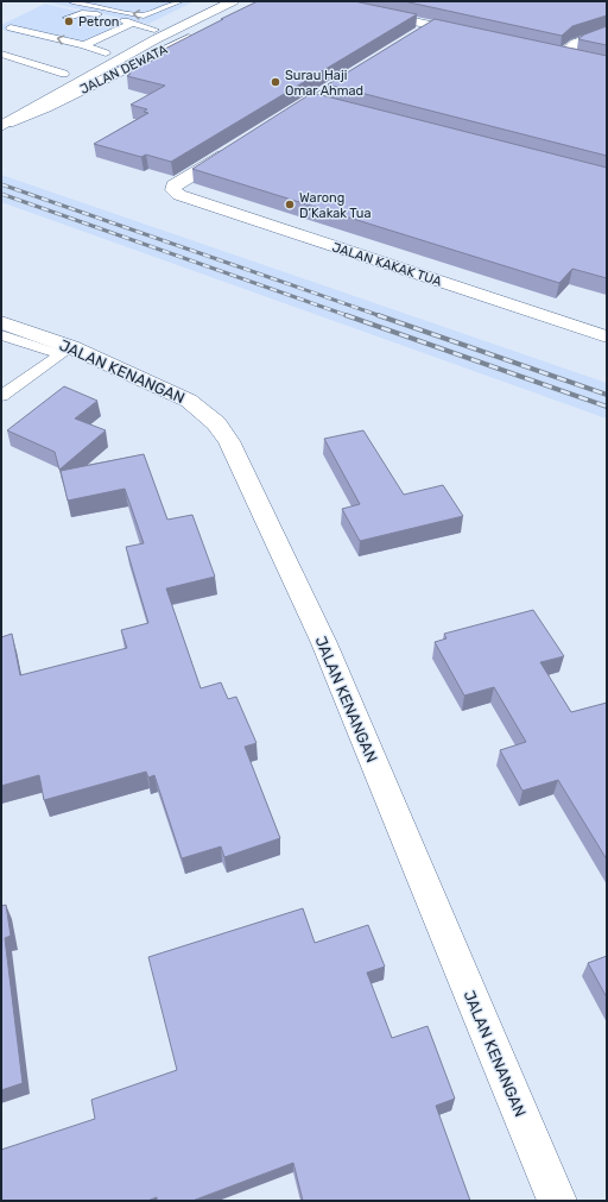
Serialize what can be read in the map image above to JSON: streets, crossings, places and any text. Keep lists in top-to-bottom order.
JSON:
{
  "streets": {
    "street": ["JALAN DEWATA", "JALAN KAKAK TUA", "JALAN KENANGAN"]
  },
  "places": ["Petron", "Surau Haji Omar Ahmad", "Warong D’Kakak Tua"]
}
